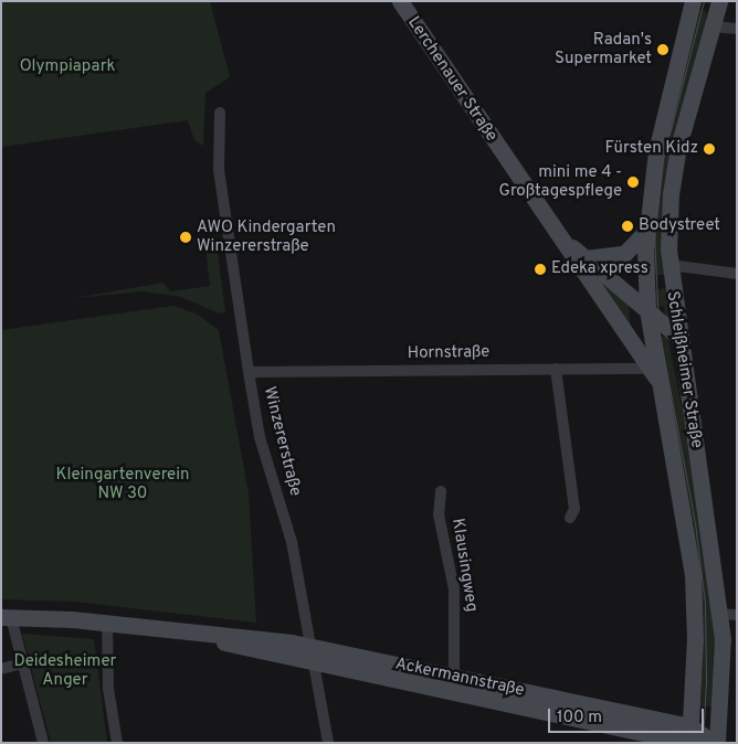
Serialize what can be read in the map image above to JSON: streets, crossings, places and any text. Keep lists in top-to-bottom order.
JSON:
{
  "streets": {
    "main road": ["Lerchenauer Straße", "Schleißheimer Straße", "Ackermannstraße"],
    "street": ["Hornstraße", "Winzererstraße", "Klausingweg"]
  },
  "crossings": [
    ["Lerchenauer Straße", "Hornstraße"],
    ["Lerchenauer Straße", "Schleißheimer Straße"],
    ["Hornstraße", "Winzererstraße"],
    ["Schleißheimer Straße", "Ackermannstraße"],
    ["Winzererstraße", "Ackermannstraße"],
    ["Klausingweg", "Ackermannstraße"]
  ],
  "parks": ["Olympiapark", "Kleingartenverein NW 30", "Deidesheimer Anger"],
  "places": [
    "Radan's Supermarket",
    "Fürsten Kidz",
    "mini me 4 - Großtagespflege",
    "Bodystreet",
    "AWO Kindergarten Winzererstraße",
    "Edeka xpress"
  ],
  "scale_bar": "100 m"
}
